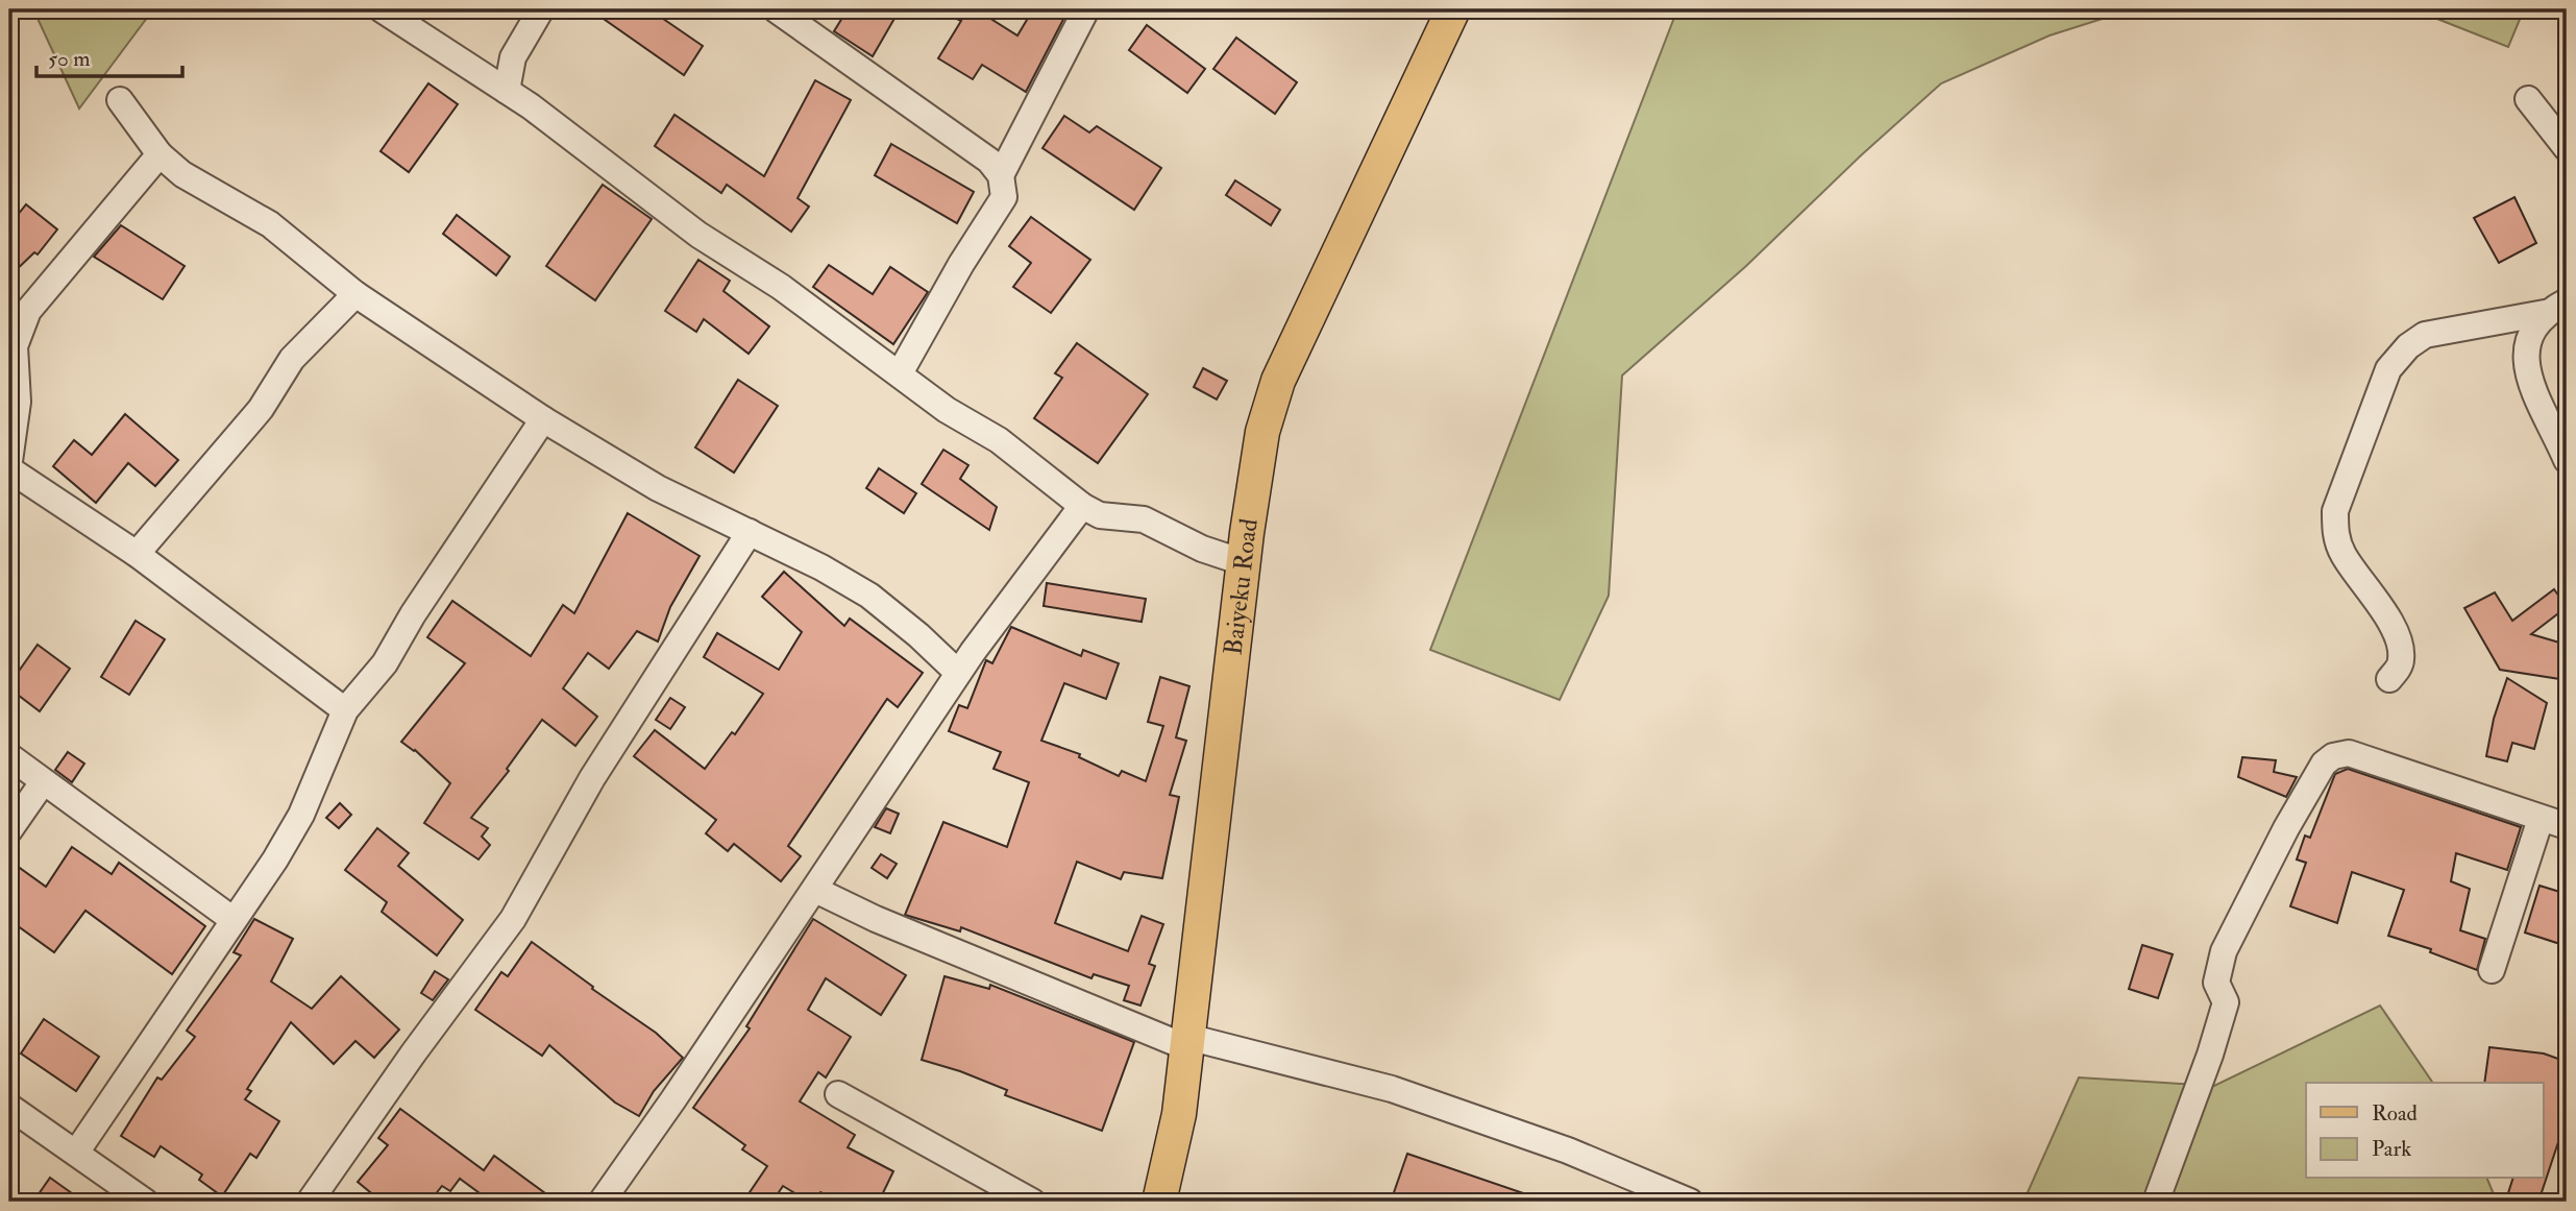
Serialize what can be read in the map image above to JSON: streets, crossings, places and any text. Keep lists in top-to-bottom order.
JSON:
{
  "streets": {
    "main road": ["Baiyeku Road"]
  },
  "legend": ["Road", "Park"],
  "scale_bar": "50 m"
}
